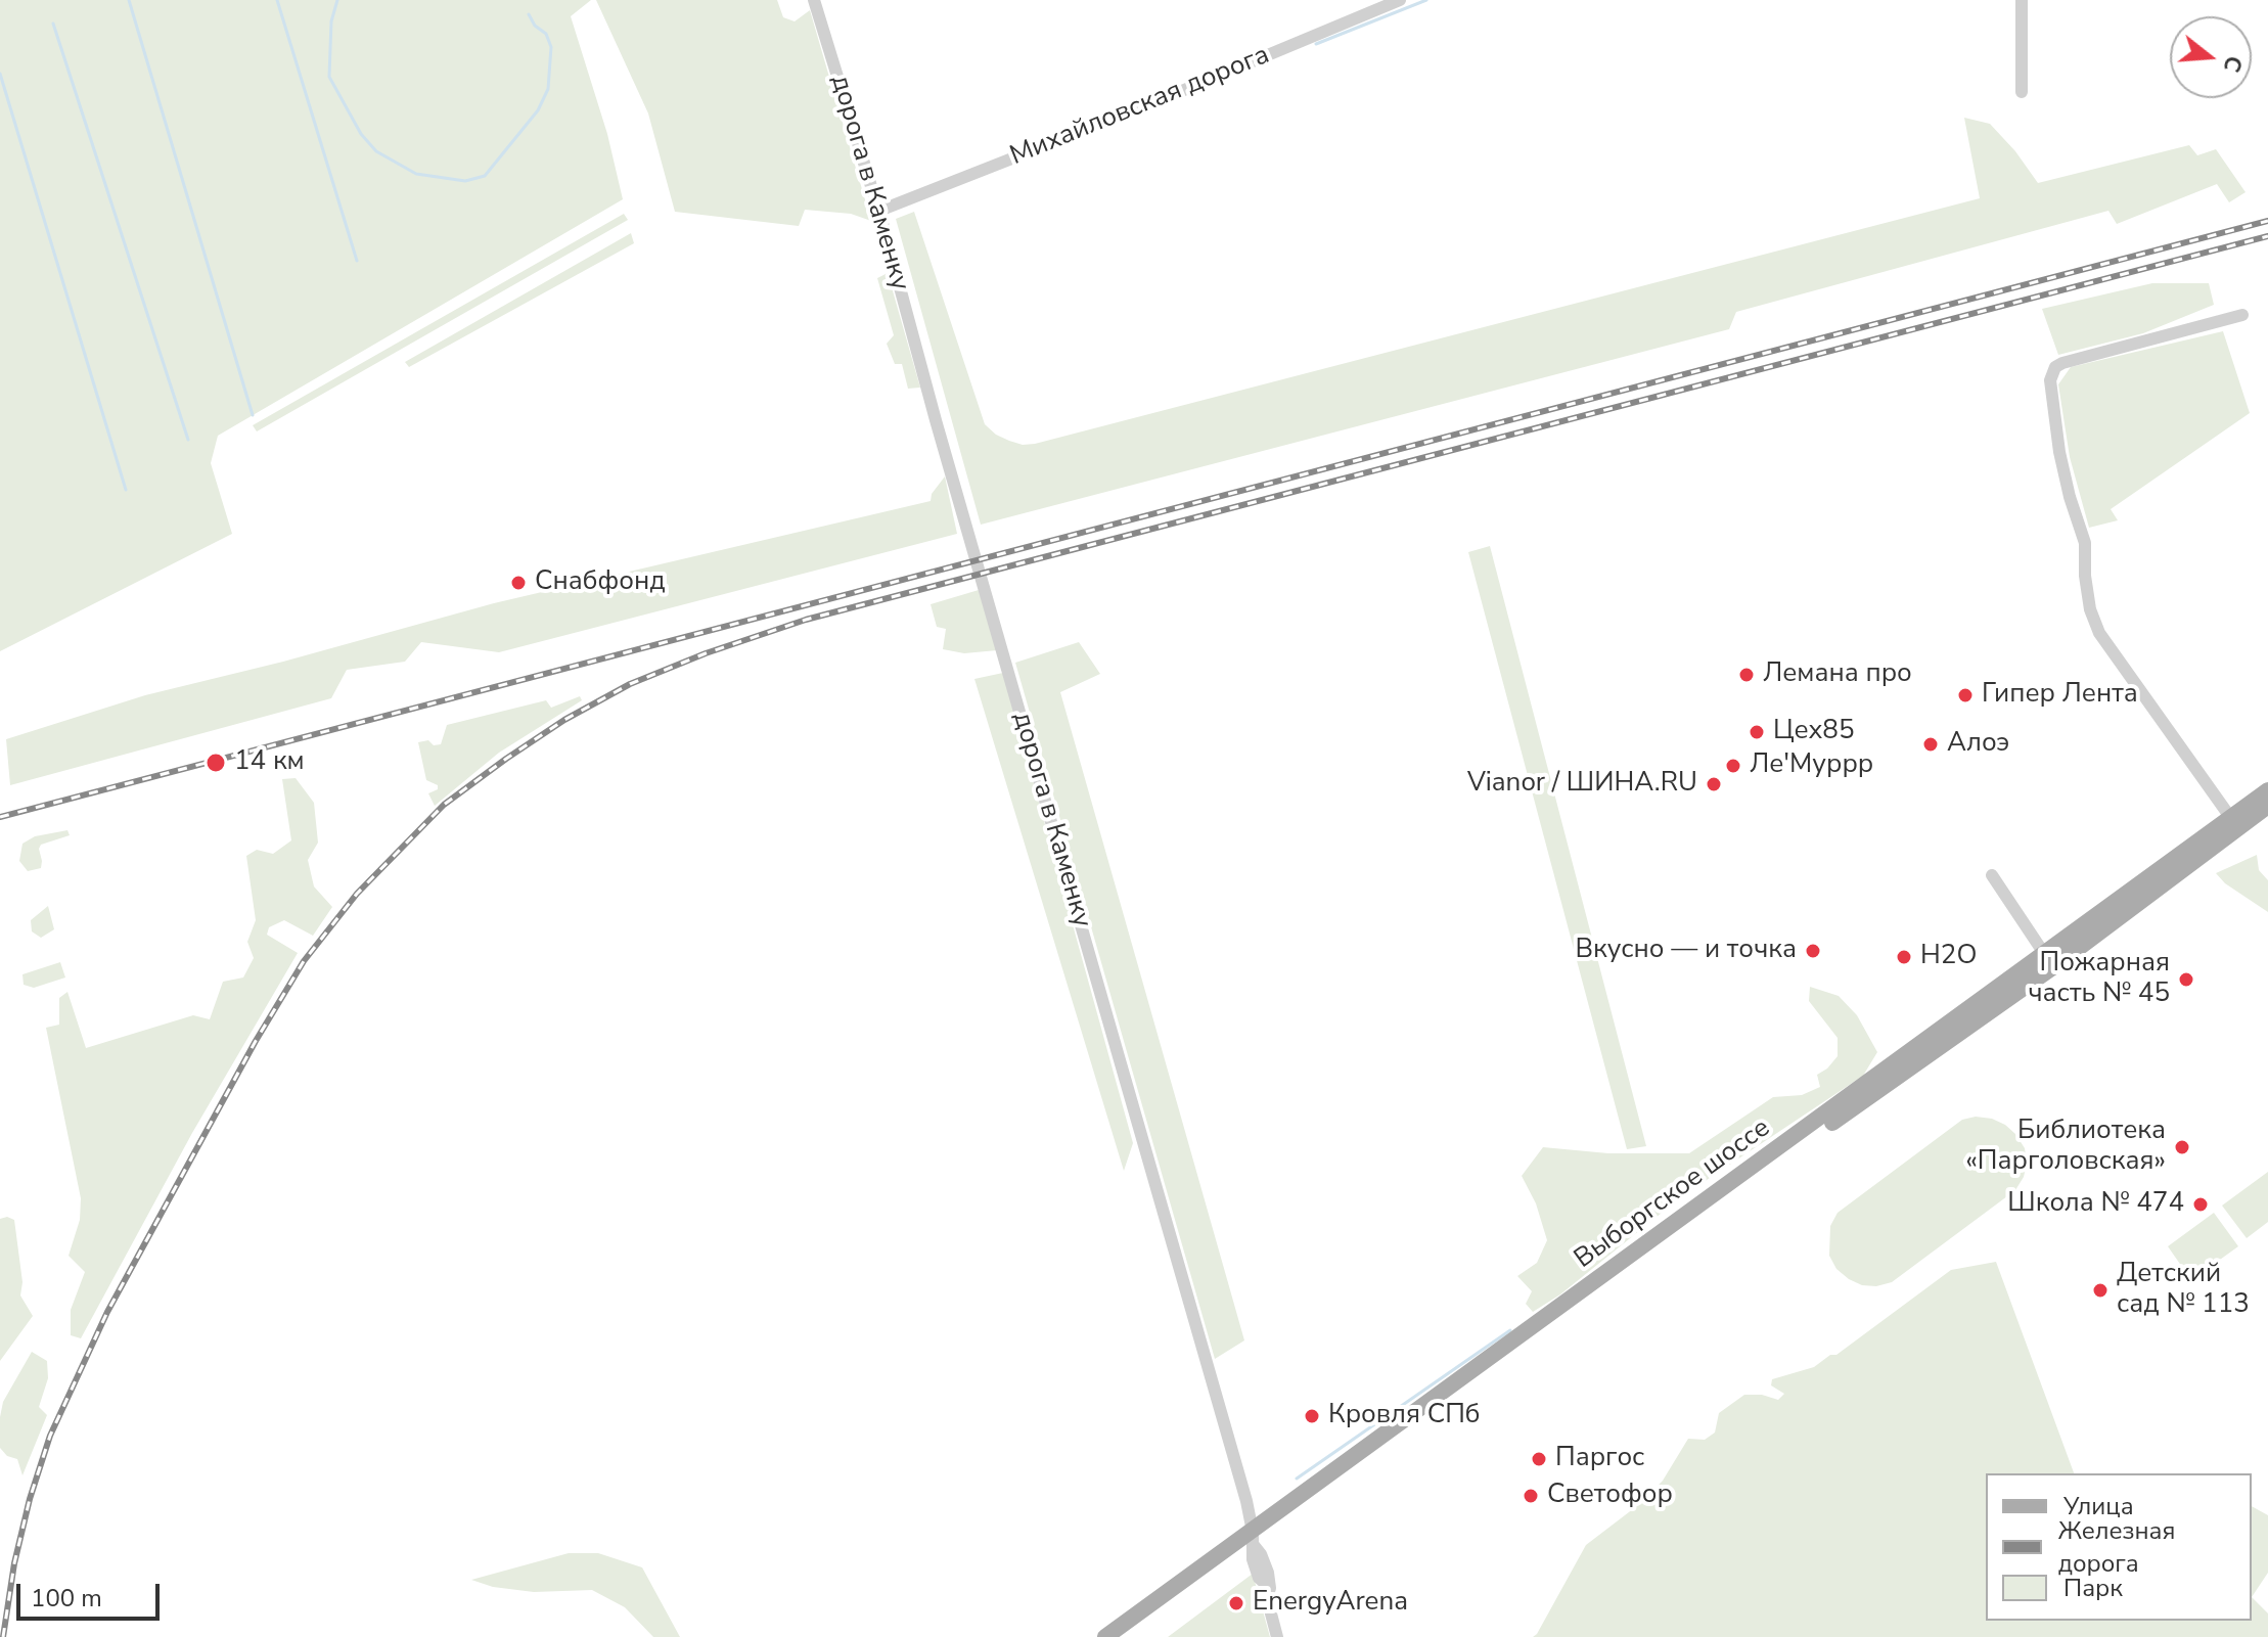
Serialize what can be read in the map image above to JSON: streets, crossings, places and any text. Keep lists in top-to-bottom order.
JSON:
{
  "streets": {
    "main road": ["Выборгское шоссе"],
    "street": ["Михайловская дорога", "дорога в Каменку"]
  },
  "crossings": [
    ["Михайловская дорога", "дорога в Каменку"],
    ["дорога в Каменку", "Выборгское шоссе"]
  ],
  "places": [
    "Снабфонд",
    "Лемана про",
    "Гипер Лента",
    "Цех85",
    "Алоэ",
    "14 км",
    "Ле'Муррр",
    "Vianor / ШИНА.RU",
    "Вкусно — и точка",
    "H2O",
    "Пожарная часть № 45",
    "Библиотека «Парголовская»",
    "Школа № 474",
    "Детский сад № 113",
    "Кровля СПб",
    "Паргос",
    "Светофор",
    "EnergyArena"
  ],
  "legend": ["Улица", "Железная дорога", "Парк"],
  "scale_bar": "100 m",
  "north": "right"
}
